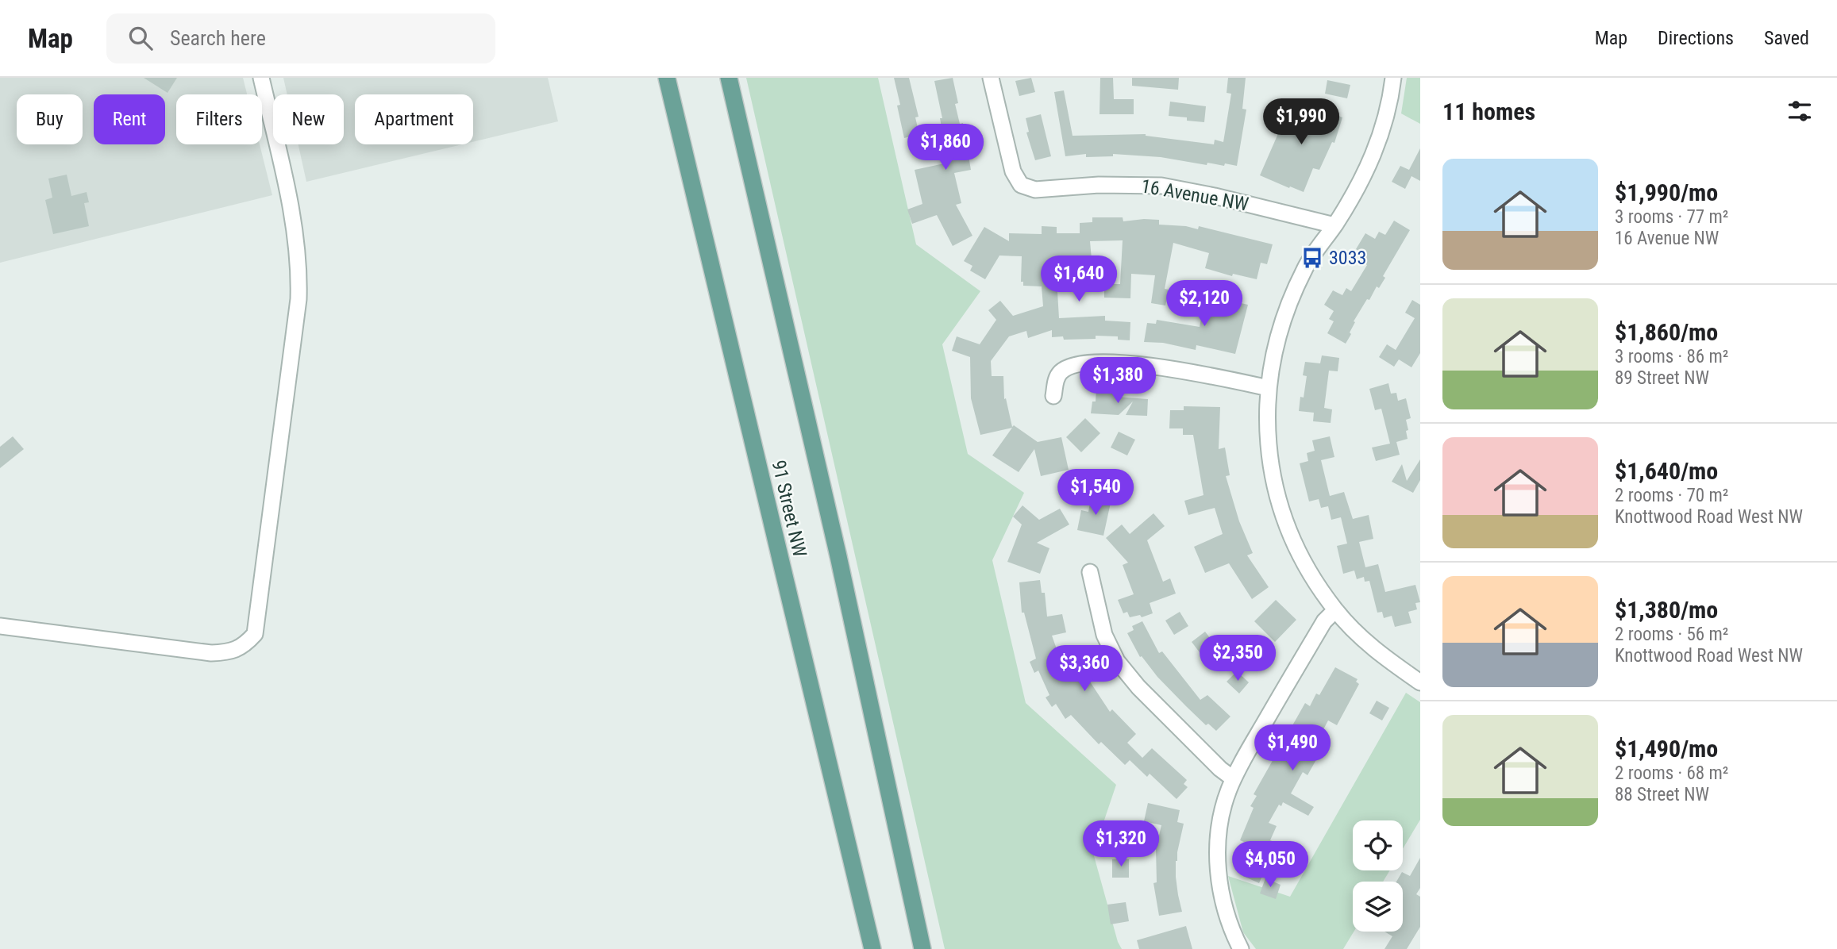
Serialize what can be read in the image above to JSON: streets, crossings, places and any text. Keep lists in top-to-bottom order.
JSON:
{
  "streets": {
    "main road": ["91 Street NW"],
    "street": ["16 Avenue NW"]
  },
  "places": {
    "bus stop": ["3033"]
  },
  "page": {
    "header": "Map",
    "search": "Search here",
    "nav": ["Map", "Directions", "Saved"],
    "heading": "11 homes",
    "chip": [
      "Buy",
      "Rent",
      "Filters",
      "New",
      "Apartment"
    ],
    "price": [
      "$1,990",
      "$1,860",
      "$1,640",
      "$2,120",
      "$1,380",
      "$1,540",
      "$2,350",
      "$3,360",
      "$1,490",
      "$1,320",
      "$4,050"
    ],
    "list": [
      {
        "name": "$1,990/mo",
        "note": "3 rooms · 77 m² · 16 Avenue NW"
      },
      {
        "name": "$1,860/mo",
        "note": "3 rooms · 86 m² · 89 Street NW"
      },
      {
        "name": "$1,640/mo",
        "note": "2 rooms · 70 m² · Knottwood Road West NW"
      },
      {
        "name": "$1,380/mo",
        "note": "2 rooms · 56 m² · Knottwood Road West NW"
      },
      {
        "name": "$1,490/mo",
        "note": "2 rooms · 68 m² · 88 Street NW"
      }
    ]
  }
}
